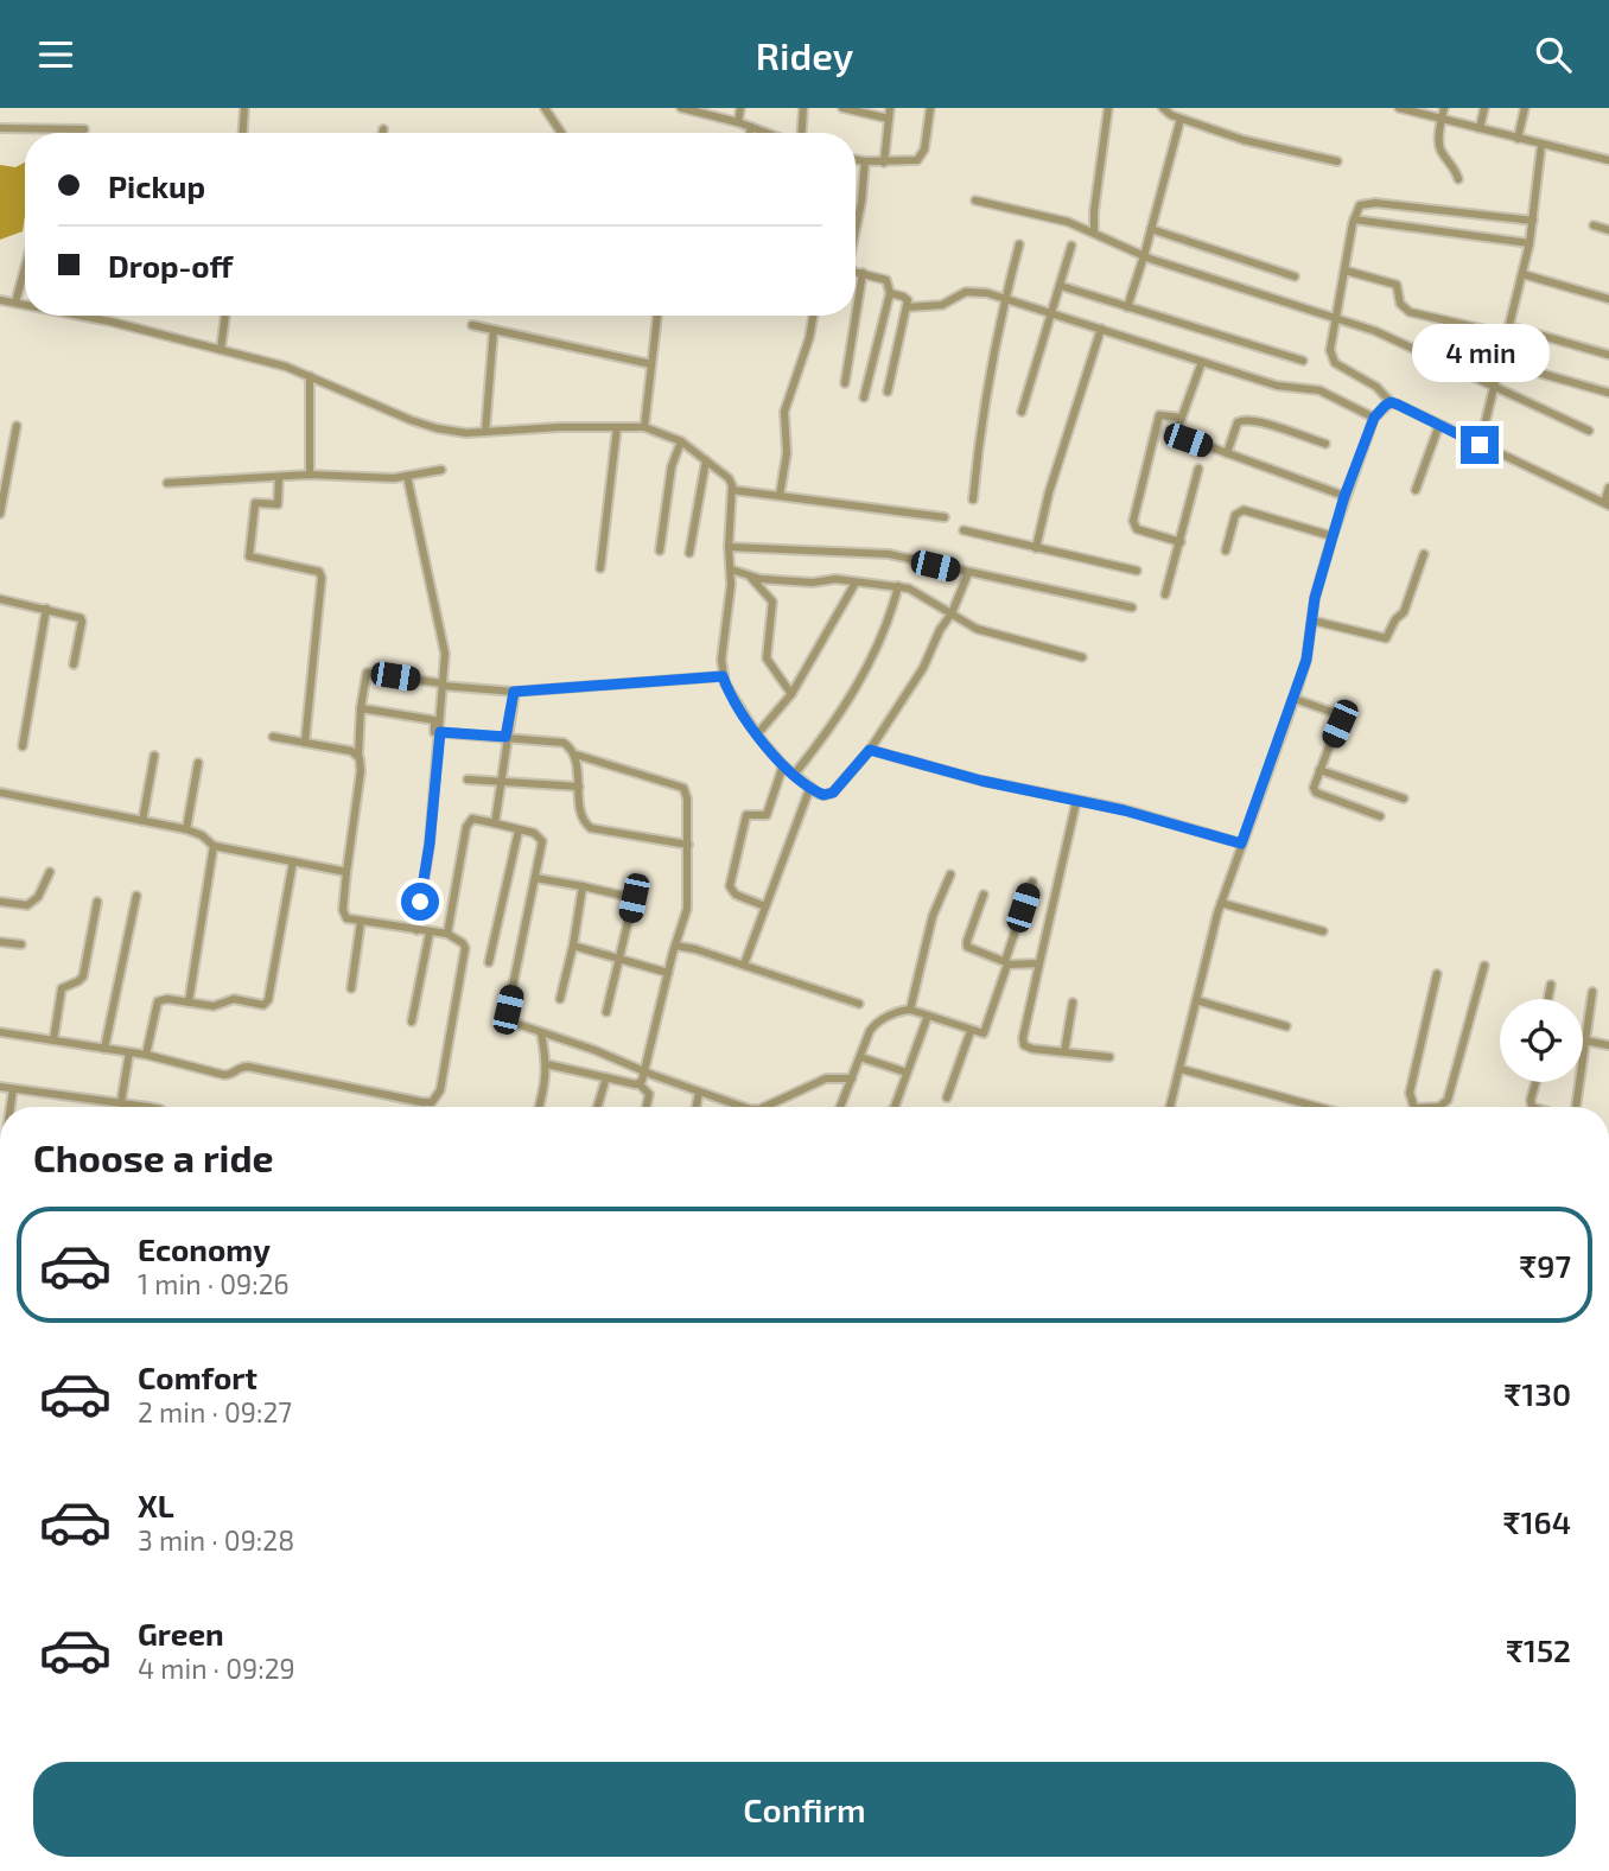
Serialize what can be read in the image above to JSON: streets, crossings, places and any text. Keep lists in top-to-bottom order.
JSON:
{
  "page": {
    "header": "Ridey",
    "banner": ["Pickup", "Drop-off"],
    "bubble": "4 min",
    "heading": "Choose a ride",
    "list": [
      {
        "name": "Economy",
        "note": "1 min · 09:26",
        "value": "₹97"
      },
      {
        "name": "Comfort",
        "note": "2 min · 09:27",
        "value": "₹130"
      },
      {
        "name": "XL",
        "note": "3 min · 09:28",
        "value": "₹164"
      },
      {
        "name": "Green",
        "note": "4 min · 09:29",
        "value": "₹152"
      }
    ],
    "buttons": "Confirm"
  }
}
